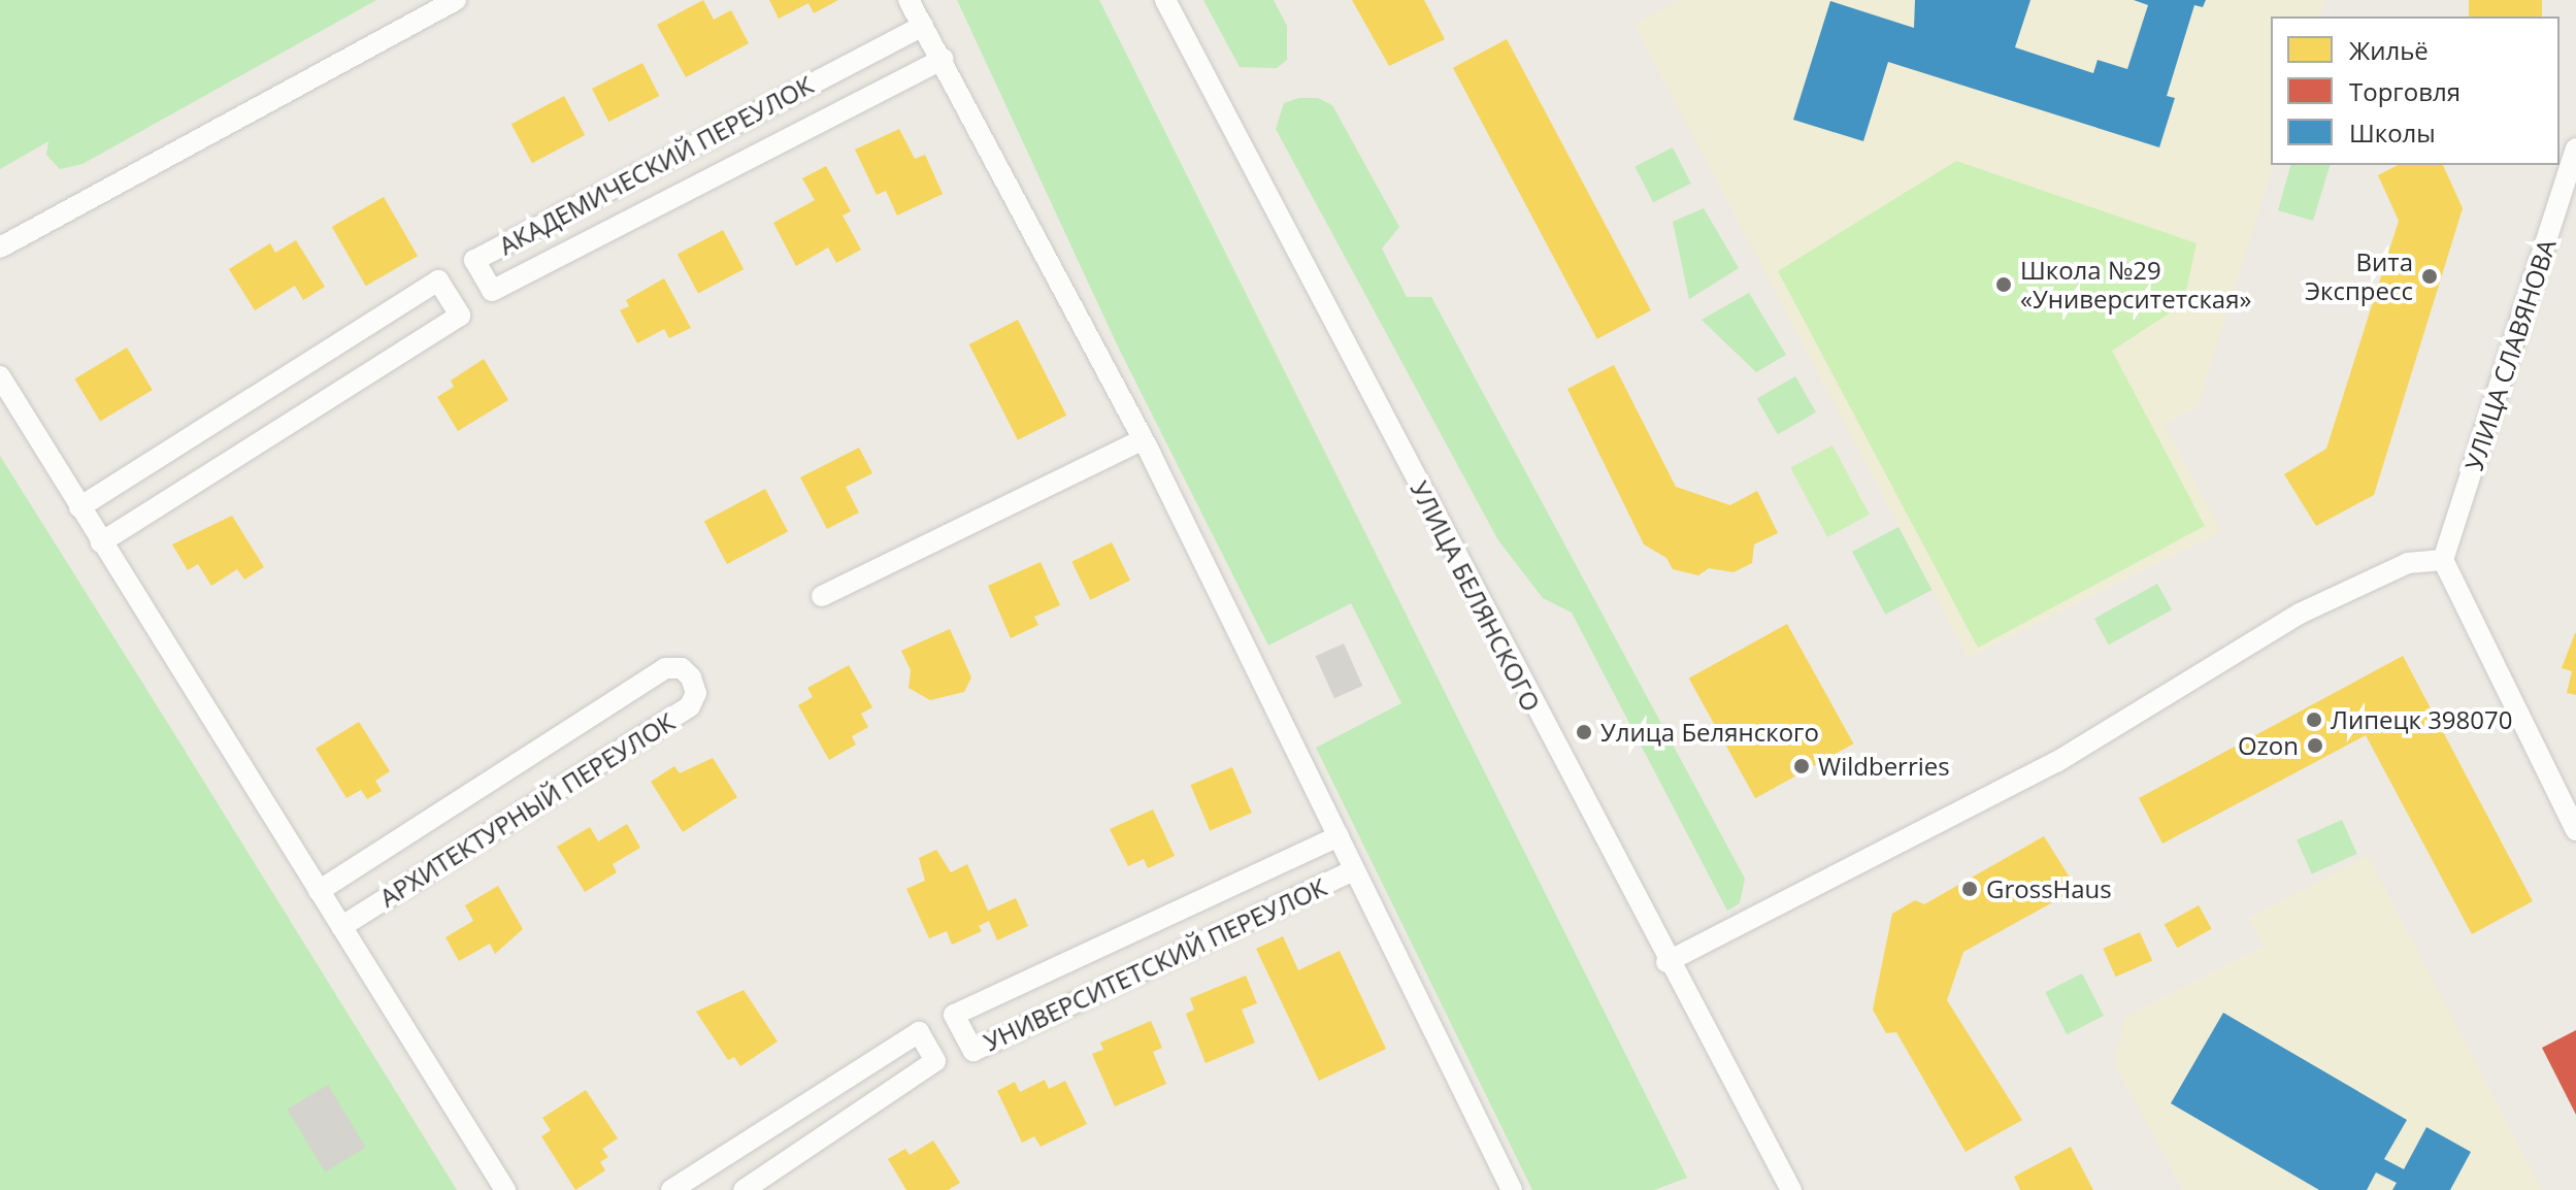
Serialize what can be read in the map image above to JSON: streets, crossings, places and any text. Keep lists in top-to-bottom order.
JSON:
{
  "streets": {
    "street": [
      "АКАДЕМИЧЕСКИЙ ПЕРЕУЛОК",
      "УЛИЦА СЛАВЯНОВА",
      "УЛИЦА БЕЛЯНСКОГО",
      "АРХИТЕКТУРНЫЙ ПЕРЕУЛОК",
      "УНИВЕРСИТЕТСКИЙ ПЕРЕУЛОК"
    ]
  },
  "places": [
    "Вита Экспресс",
    "Школа №29 «Университетская»",
    "Липецк 398070",
    "Улица Белянского",
    "Ozon",
    "Wildberries",
    "GrossHaus"
  ],
  "legend": ["Жильё", "Торговля", "Школы"]
}
